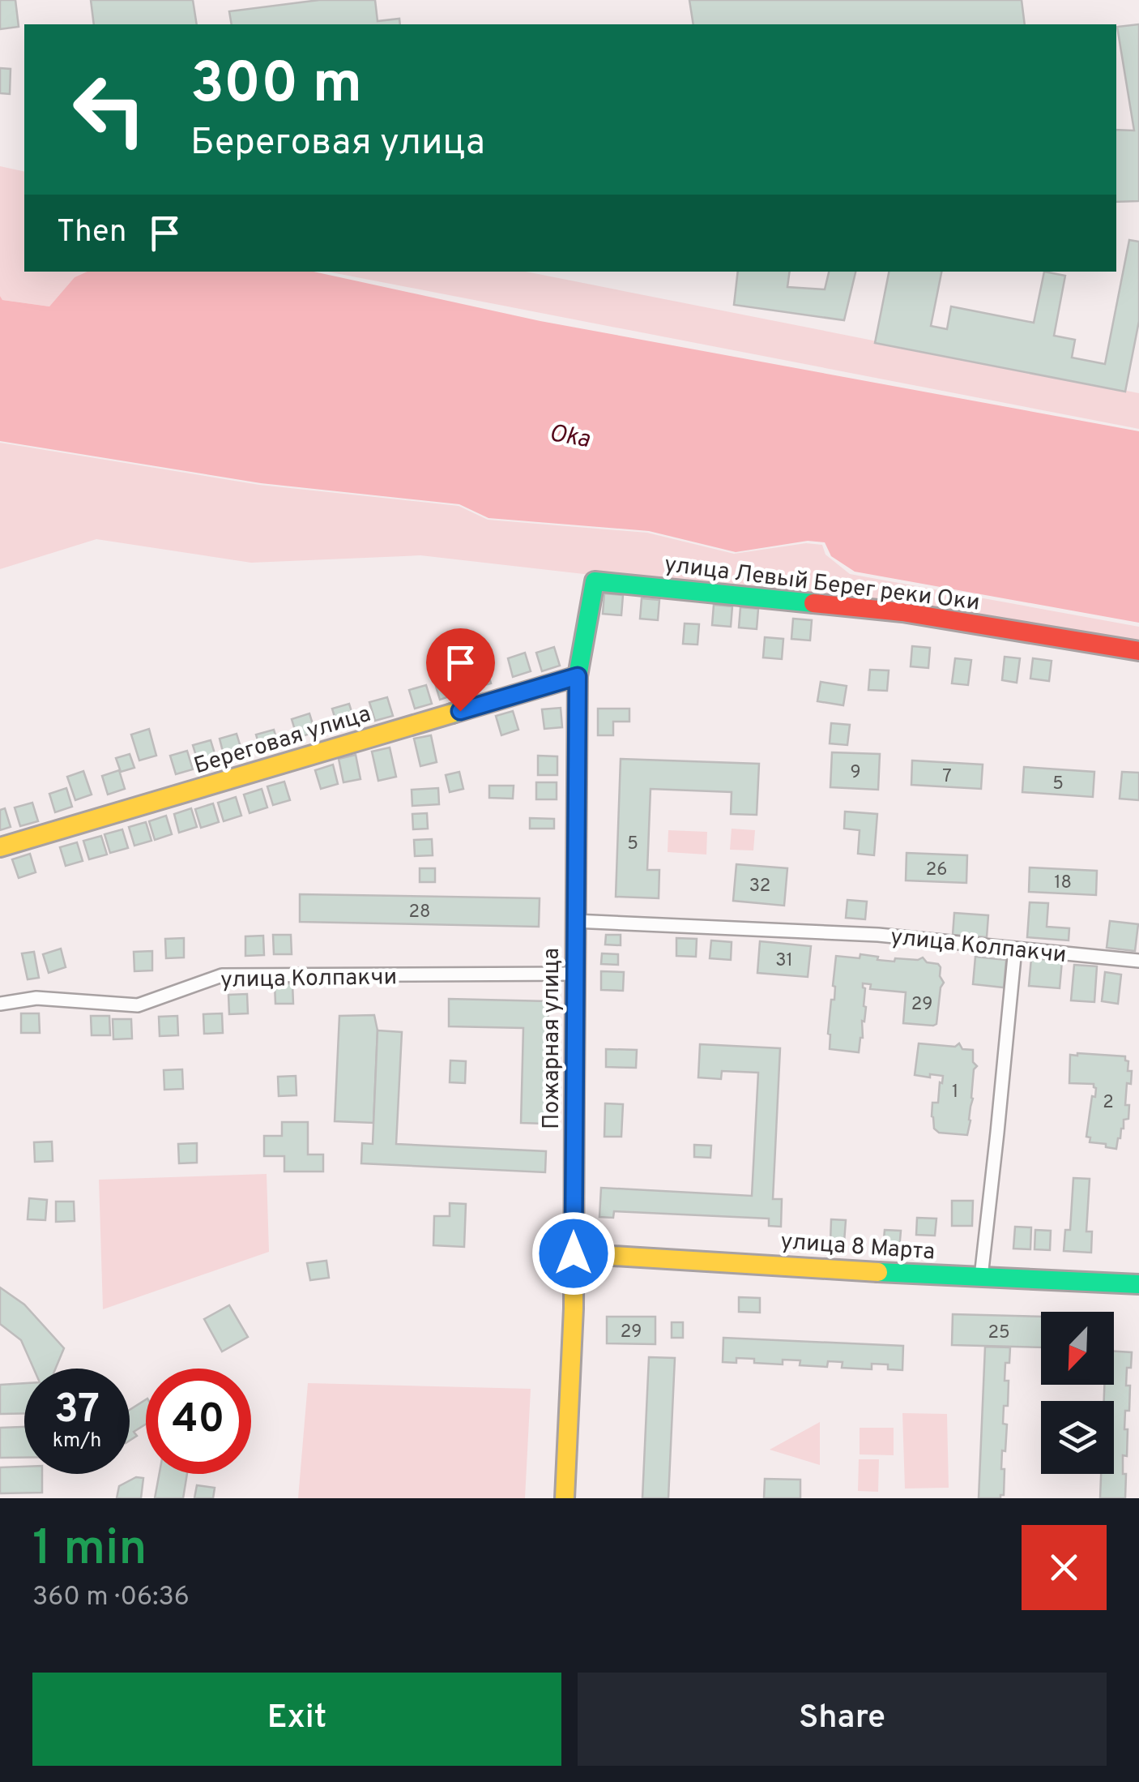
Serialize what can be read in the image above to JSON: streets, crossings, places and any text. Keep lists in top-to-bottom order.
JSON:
{
  "streets": {
    "street": [
      "улица Левый Берег реки Оки",
      "Береговая улица",
      "улица Колпакчи",
      "Пожарная улица",
      "улица 8 Марта"
    ]
  },
  "crossings": [
    ["улица Левый Берег реки Оки", "Береговая улица"],
    ["улица Левый Берег реки Оки", "Пожарная улица"],
    ["Береговая улица", "Пожарная улица"],
    ["улица Колпакчи", "Пожарная улица"],
    ["Пожарная улица", "улица 8 Марта"]
  ],
  "water": ["Oka"],
  "house_numbers": [
    "9",
    "7",
    "5",
    "5",
    "26",
    "18",
    "32",
    "28",
    "31",
    "29",
    "1",
    "2",
    "29",
    "25"
  ],
  "north": "bottom left",
  "page": {
    "turn": ["300 m", "Береговая улица"],
    "then": "Then",
    "speed": "37 km/h",
    "limit": "40",
    "heading": ["1 min", "360 m · 06:36"],
    "buttons": ["Exit", "Share"]
  }
}
